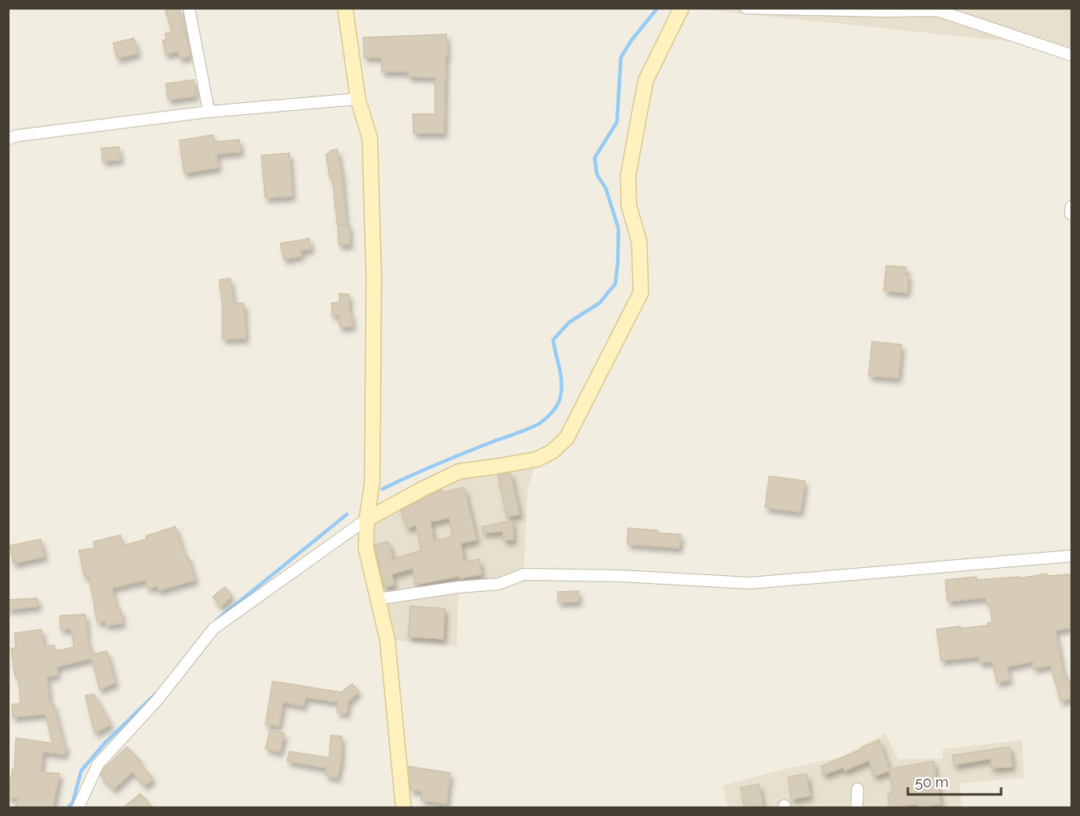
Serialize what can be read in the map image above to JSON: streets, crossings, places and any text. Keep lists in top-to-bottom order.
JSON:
{
  "scale_bar": "50 m"
}
